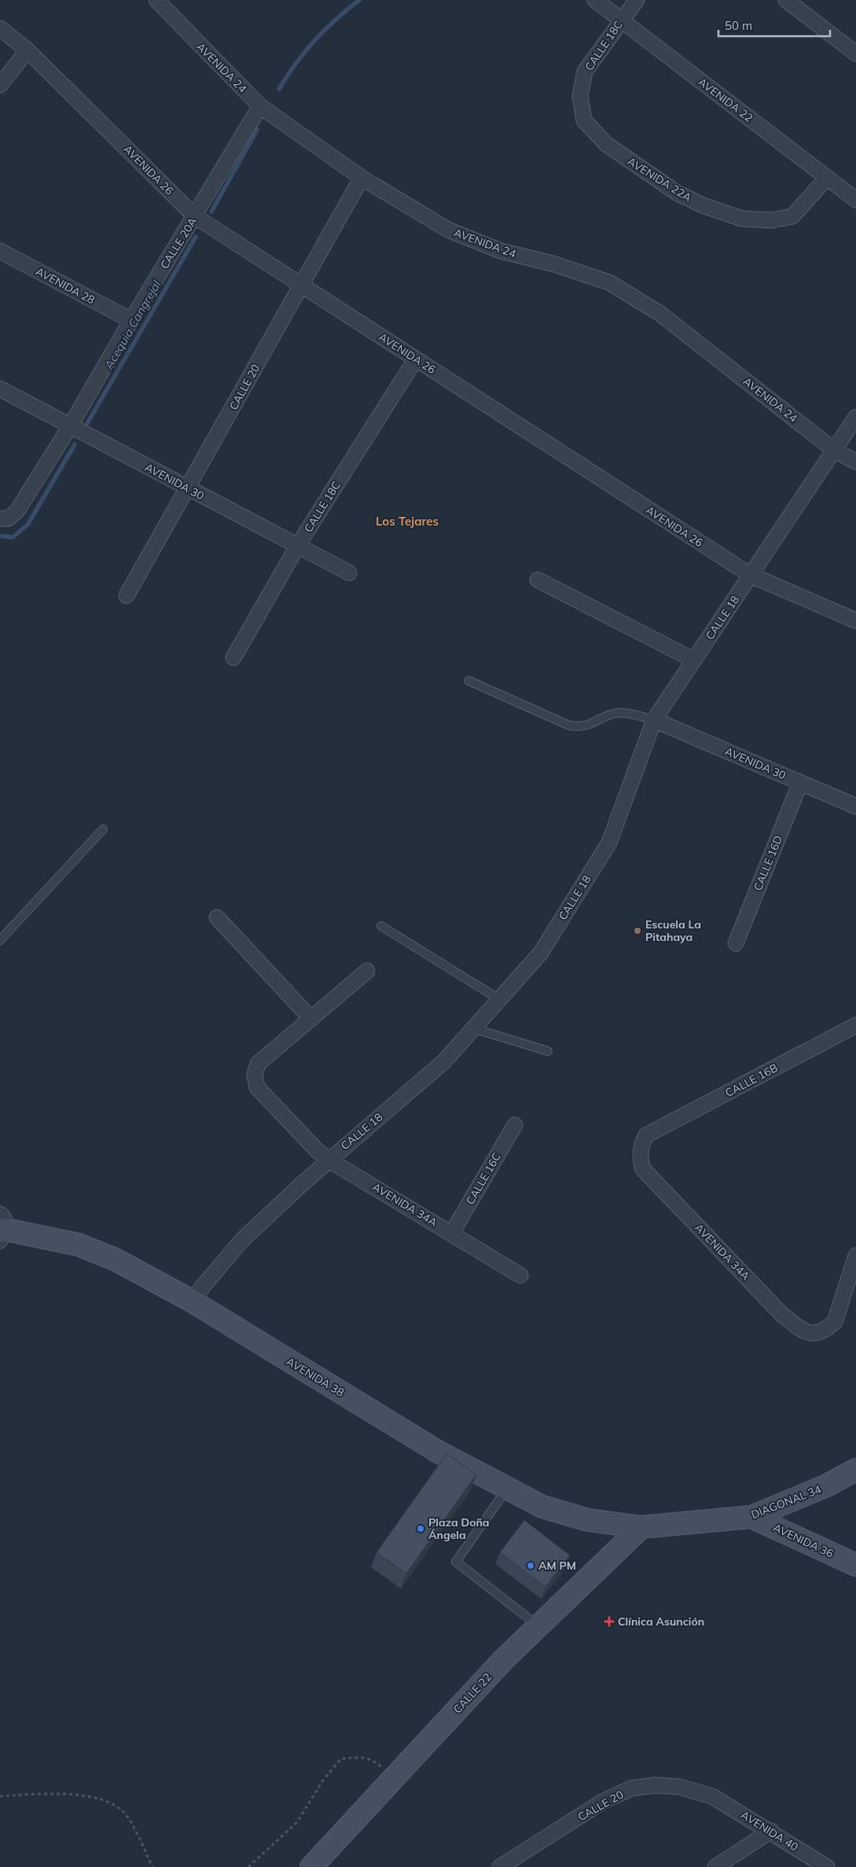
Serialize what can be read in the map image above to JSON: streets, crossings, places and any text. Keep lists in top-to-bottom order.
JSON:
{
  "streets": {
    "street": [
      "CALLE 18C",
      "AVENIDA 24",
      "AVENIDA 22",
      "AVENIDA 26",
      "AVENIDA 22A",
      "CALLE 20A",
      "AVENIDA 28",
      "CALLE 20",
      "AVENIDA 30",
      "CALLE 18",
      "CALLE 16D",
      "CALLE 16B",
      "CALLE 16C",
      "AVENIDA 34A",
      "AVENIDA 38",
      "DIAGONAL 34",
      "AVENIDA 36",
      "CALLE 22",
      "AVENIDA 40"
    ]
  },
  "crossings": [
    ["CALLE 18C", "AVENIDA 22"],
    ["CALLE 18C", "AVENIDA 26"],
    ["CALLE 18C", "AVENIDA 22A"],
    ["CALLE 18C", "AVENIDA 30"],
    ["AVENIDA 24", "CALLE 20A"],
    ["AVENIDA 24", "CALLE 20"],
    ["AVENIDA 24", "CALLE 18"],
    ["AVENIDA 22", "AVENIDA 22A"],
    ["AVENIDA 26", "CALLE 20A"],
    ["AVENIDA 26", "CALLE 20"],
    ["AVENIDA 26", "CALLE 18"],
    ["CALLE 20A", "AVENIDA 28"],
    ["CALLE 20A", "AVENIDA 30"],
    ["CALLE 20", "AVENIDA 30"],
    ["CALLE 20", "AVENIDA 40"],
    ["AVENIDA 30", "CALLE 18"],
    ["AVENIDA 30", "CALLE 16D"],
    ["CALLE 18", "AVENIDA 34A"],
    ["CALLE 18", "AVENIDA 38"],
    ["CALLE 16B", "AVENIDA 34A"],
    ["CALLE 16C", "AVENIDA 34A"],
    ["AVENIDA 38", "DIAGONAL 34"],
    ["AVENIDA 38", "CALLE 22"],
    ["DIAGONAL 34", "AVENIDA 36"],
    ["DIAGONAL 34", "CALLE 22"]
  ],
  "districts": ["Los Tejares"],
  "water": ["Acequia Cangrejal"],
  "places": {
    "other": ["Escuela La Pitahaya", "Plaza Doña Ángela", "AM PM"],
    "health": ["Clínica Asunción"]
  },
  "scale_bar": "50 m"
}
